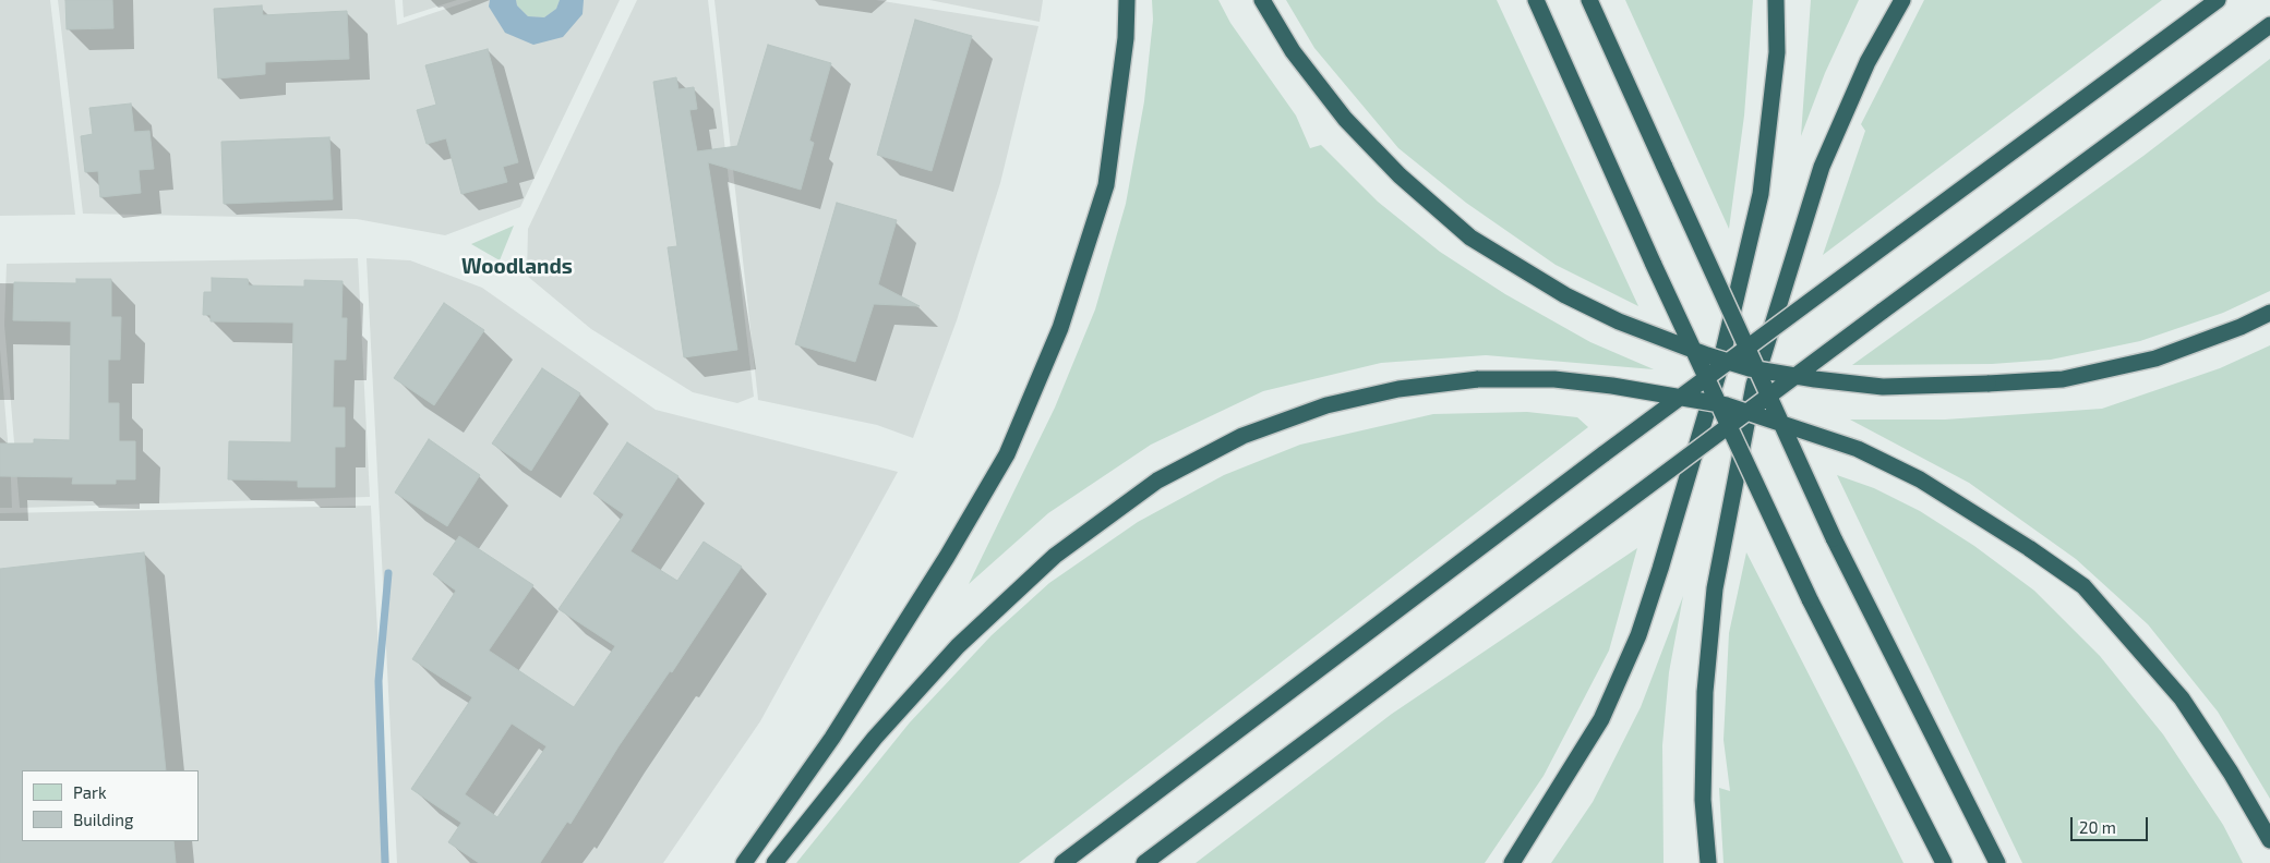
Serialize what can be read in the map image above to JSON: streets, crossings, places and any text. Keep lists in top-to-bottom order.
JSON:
{
  "districts": ["Woodlands"],
  "legend": ["Park", "Building"],
  "scale_bar": "20 m"
}
